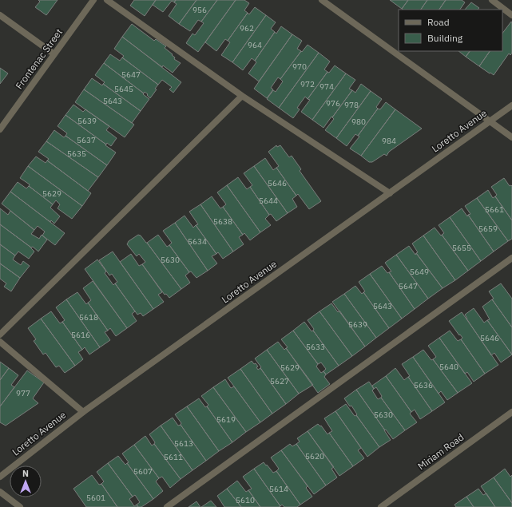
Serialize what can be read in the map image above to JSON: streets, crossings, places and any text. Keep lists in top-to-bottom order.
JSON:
{
  "streets": {
    "street": ["Frontenac Street", "Loretto Avenue", "Miriam Road"]
  },
  "house_numbers": [
    "956",
    "962",
    "964",
    "970",
    "5647",
    "972",
    "974",
    "5645",
    "5643",
    "976",
    "978",
    "5639",
    "980",
    "5637",
    "984",
    "5635",
    "5646",
    "5629",
    "5644",
    "5661",
    "5638",
    "5659",
    "5634",
    "5655",
    "5630",
    "5649",
    "5647",
    "5643",
    "5618",
    "5639",
    "5616",
    "5646",
    "5633",
    "5640",
    "5629",
    "5627",
    "5636",
    "977",
    "5630",
    "5619",
    "5613",
    "5620",
    "5611",
    "5607",
    "5614",
    "5601",
    "5610"
  ],
  "legend": ["Road", "Building"],
  "north": "top"
}
